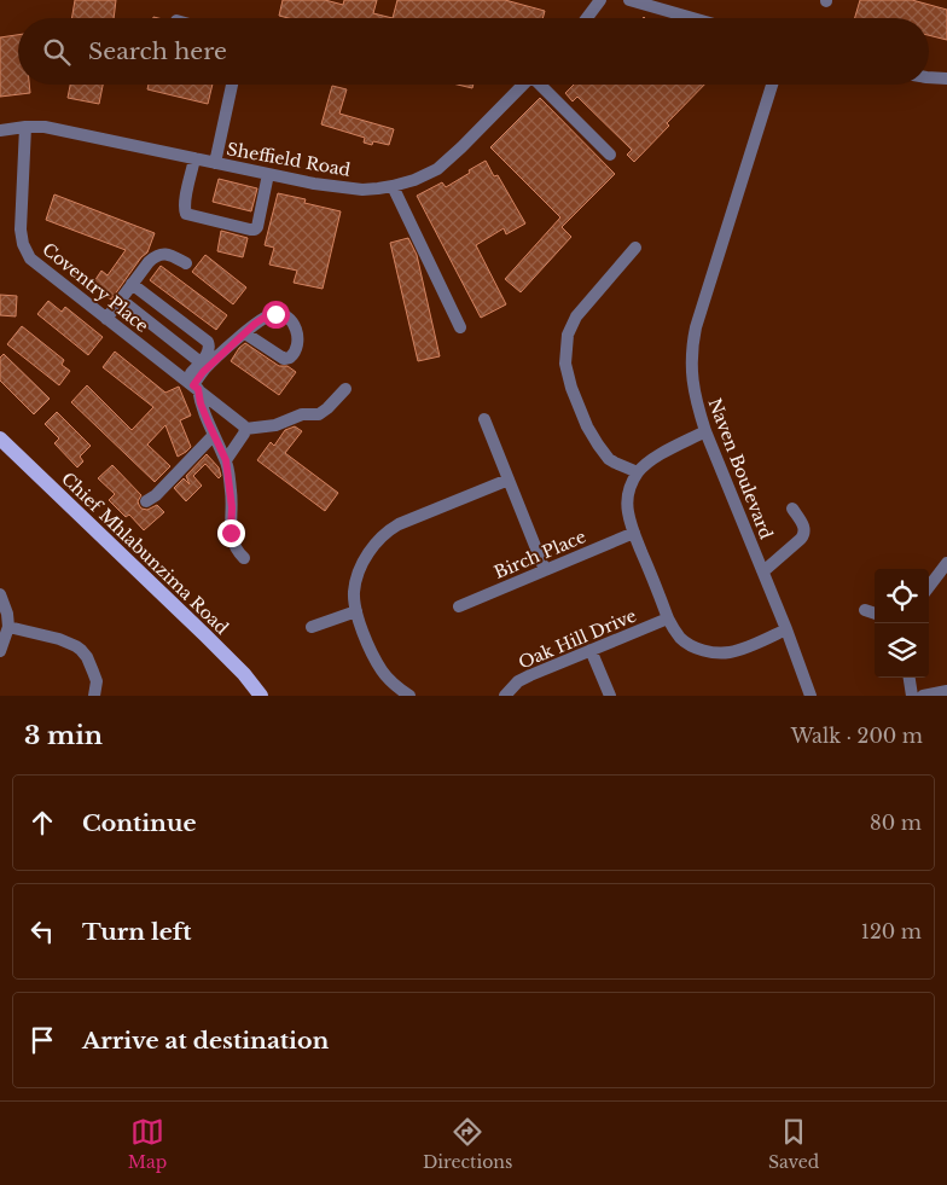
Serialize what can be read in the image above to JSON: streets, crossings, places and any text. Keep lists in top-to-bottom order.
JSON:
{
  "streets": {
    "main road": ["Chief Mhlabunzima Road"],
    "street": [
      "Sheffield Road",
      "Coventry Place",
      "Naven Boulevard",
      "Birch Place",
      "Oak Hill Drive"
    ]
  },
  "crossings": [
    ["Sheffield Road", "Coventry Place"]
  ],
  "page": {
    "search": "Search here",
    "heading": ["3 min", "Walk · 200 m"],
    "list": [
      ["Continue", "80 m"],
      ["Turn left", "120 m"],
      "Arrive at destination"
    ],
    "nav": ["Map", "Directions", "Saved"]
  }
}
